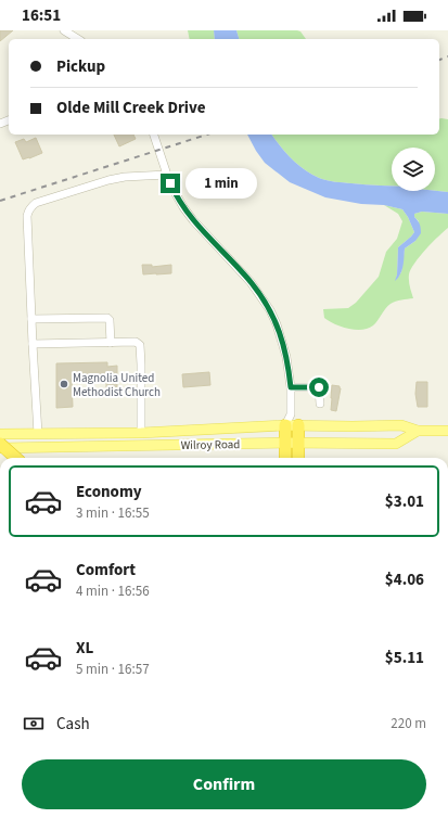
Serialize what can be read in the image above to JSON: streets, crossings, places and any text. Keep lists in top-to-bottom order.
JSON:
{
  "streets": {
    "main road": ["Wilroy Road"]
  },
  "places": ["Magnolia United Methodist Church"],
  "page": {
    "status": "16:51",
    "banner": ["Pickup", "Olde Mill Creek Drive"],
    "bubble": "1 min",
    "list": [
      {
        "name": "Economy",
        "note": "3 min · 16:55",
        "value": "$3.01"
      },
      {
        "name": "Comfort",
        "note": "4 min · 16:56",
        "value": "$4.06"
      },
      {
        "name": "XL",
        "note": "5 min · 16:57",
        "value": "$5.11"
      }
    ],
    "pay": ["Cash", "220 m"],
    "buttons": "Confirm"
  }
}
